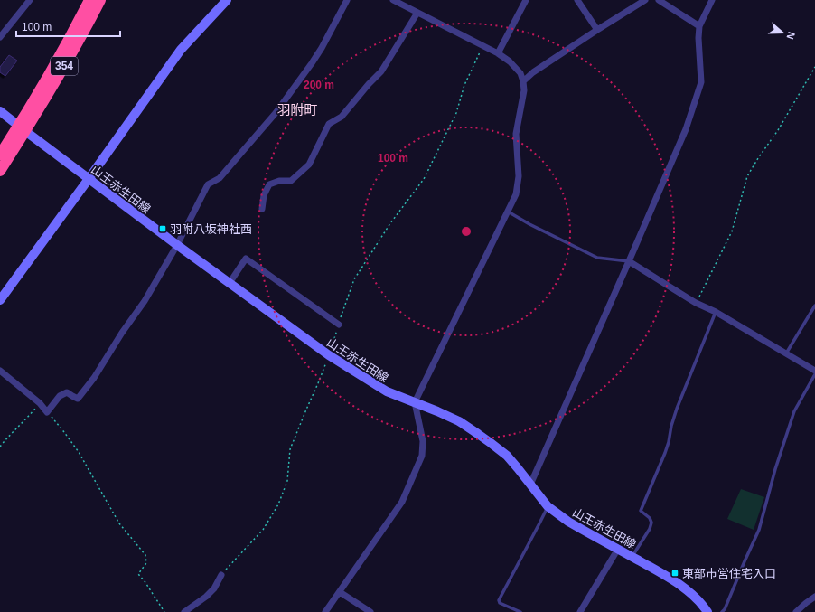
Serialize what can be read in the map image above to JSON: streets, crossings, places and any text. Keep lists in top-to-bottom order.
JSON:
{
  "streets": {
    "highway": ["354"],
    "main road": ["山王赤生田線"]
  },
  "crossings": [
    ["354", "山王赤生田線"]
  ],
  "districts": ["羽附町"],
  "places": {
    "transit": ["羽附八坂神社西", "東部市営住宅入口"]
  },
  "scale_bar": "100 m",
  "north": "right",
  "rings": ["200 m", "100 m"]
}
